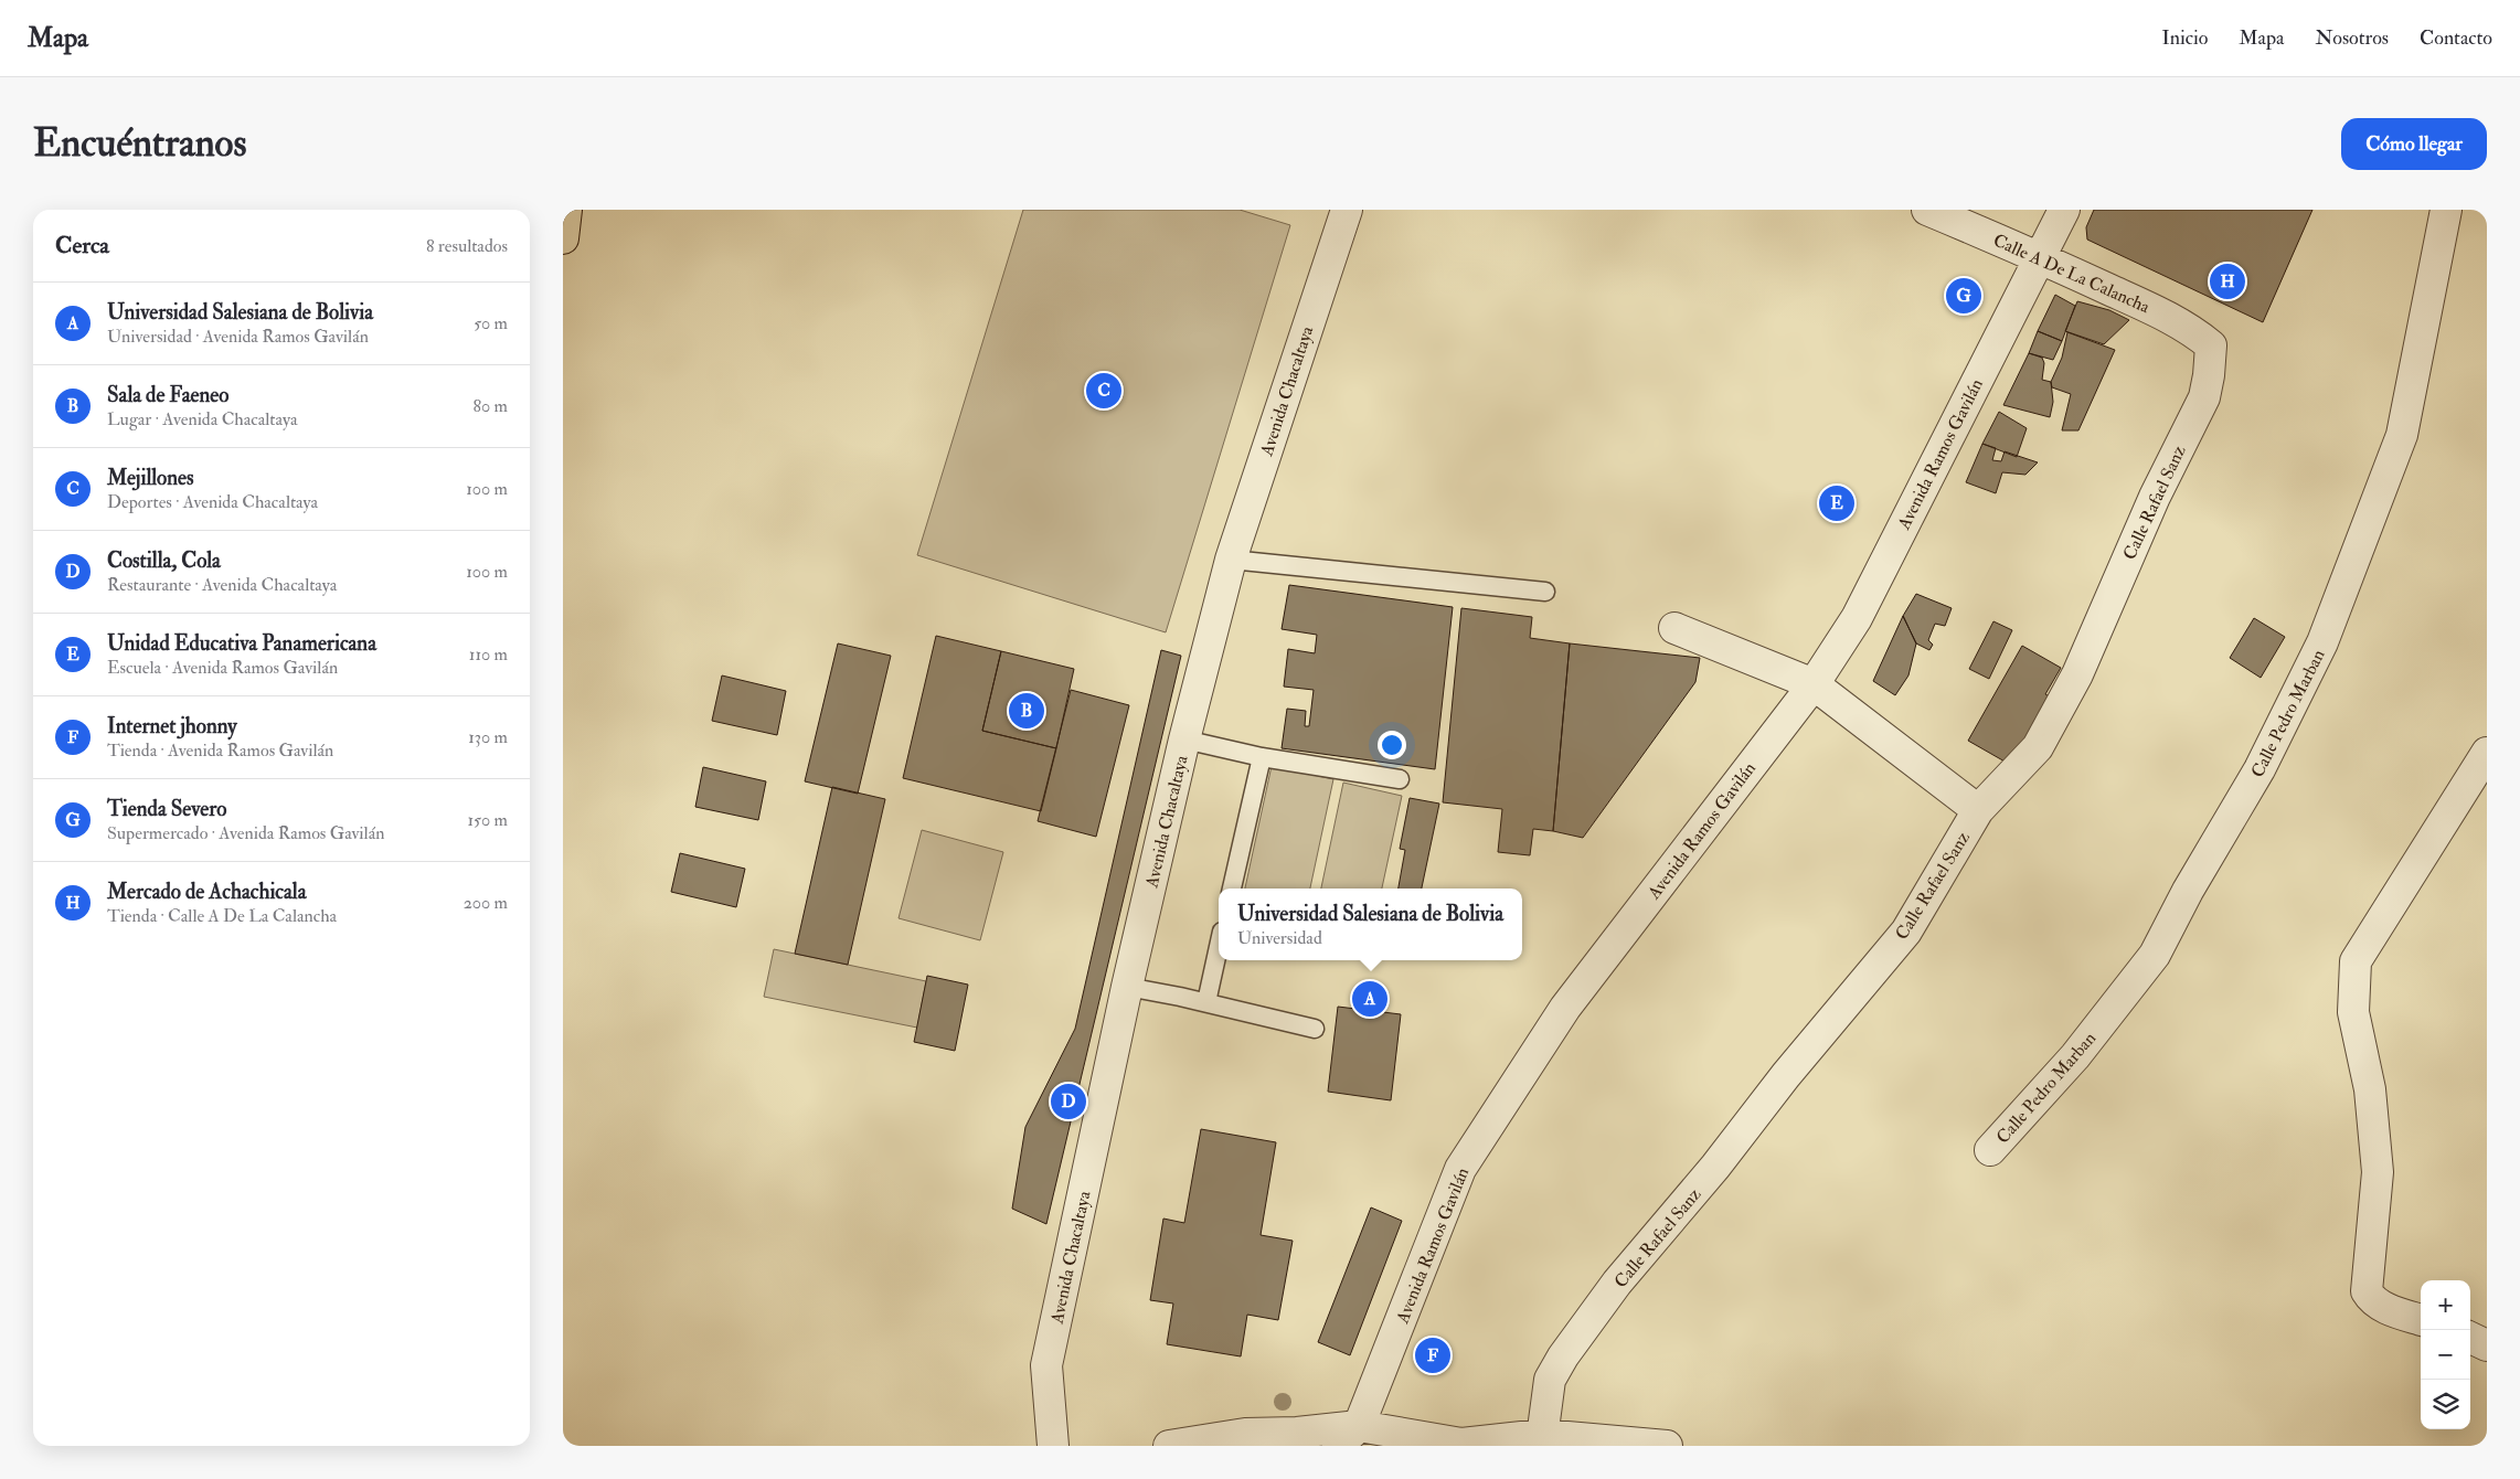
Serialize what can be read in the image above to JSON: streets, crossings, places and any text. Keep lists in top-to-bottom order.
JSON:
{
  "streets": {
    "street": [
      "Calle A De La Calancha",
      "Avenida Chacaltaya",
      "Avenida Ramos Gavilán",
      "Calle Rafael Sanz",
      "Calle Pedro Marban"
    ]
  },
  "crossings": [
    ["Calle A De La Calancha", "Avenida Ramos Gavilán"],
    ["Calle A De La Calancha", "Calle Rafael Sanz"]
  ],
  "page": {
    "header": "Mapa",
    "nav": [
      "Inicio",
      "Mapa",
      "Nosotros",
      "Contacto"
    ],
    "buttons": "Cómo llegar",
    "title": "Encuéntranos",
    "heading": ["Cerca", "8 resultados"],
    "pins": [
      "H",
      "G",
      "C",
      "E",
      "B",
      "A",
      "D",
      "F"
    ],
    "list": [
      {
        "mark": "A",
        "name": "Universidad Salesiana de Bolivia",
        "note": "Universidad · Avenida Ramos Gavilán",
        "value": "50 m"
      },
      {
        "mark": "B",
        "name": "Sala de Faeneo",
        "note": "Lugar · Avenida Chacaltaya",
        "value": "80 m"
      },
      {
        "mark": "C",
        "name": "Mejillones",
        "note": "Deportes · Avenida Chacaltaya",
        "value": "100 m"
      },
      {
        "mark": "D",
        "name": "Costilla, Cola",
        "note": "Restaurante · Avenida Chacaltaya",
        "value": "100 m"
      },
      {
        "mark": "E",
        "name": "Unidad Educativa Panamericana",
        "note": "Escuela · Avenida Ramos Gavilán",
        "value": "110 m"
      },
      {
        "mark": "F",
        "name": "Internet jhonny",
        "note": "Tienda · Avenida Ramos Gavilán",
        "value": "130 m"
      },
      {
        "mark": "G",
        "name": "Tienda Severo",
        "note": "Supermercado · Avenida Ramos Gavilán",
        "value": "150 m"
      },
      {
        "mark": "H",
        "name": "Mercado de Achachicala",
        "note": "Tienda · Calle A De La Calancha",
        "value": "200 m"
      }
    ],
    "popup": ["Universidad Salesiana de Bolivia", "Universidad"],
    "map_buttons": ["+", "−"]
  }
}
